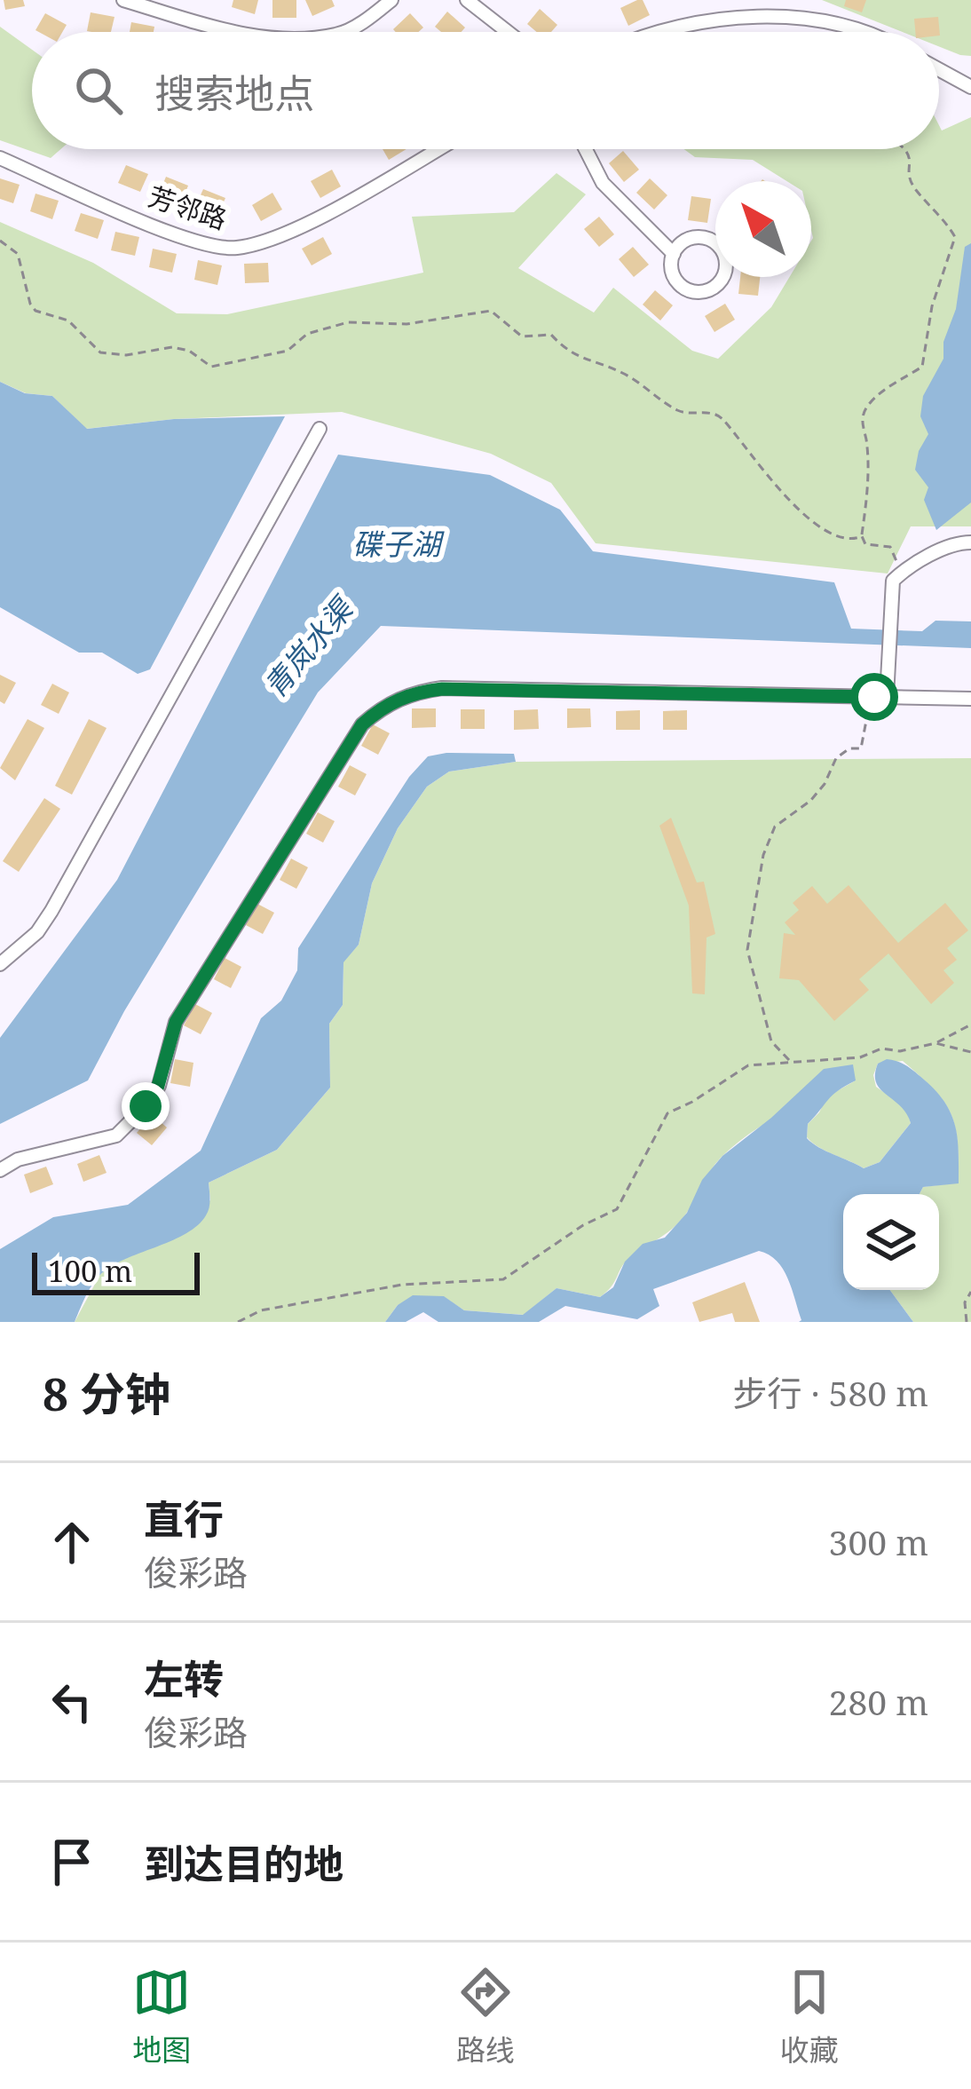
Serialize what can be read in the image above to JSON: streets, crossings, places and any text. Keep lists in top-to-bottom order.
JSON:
{
  "streets": {
    "street": ["芳邻路"]
  },
  "water": ["碟子湖", "青岚水渠"],
  "scale_bar": "100 m",
  "north": "top left",
  "page": {
    "search": "搜索地点",
    "scale": "100 m",
    "heading": ["8 分钟", "步行 · 580 m"],
    "list": [
      ["直行", "俊彩路", "300 m"],
      ["左转", "俊彩路", "280 m"],
      "到达目的地"
    ],
    "nav": ["地图", "路线", "收藏"]
  }
}
